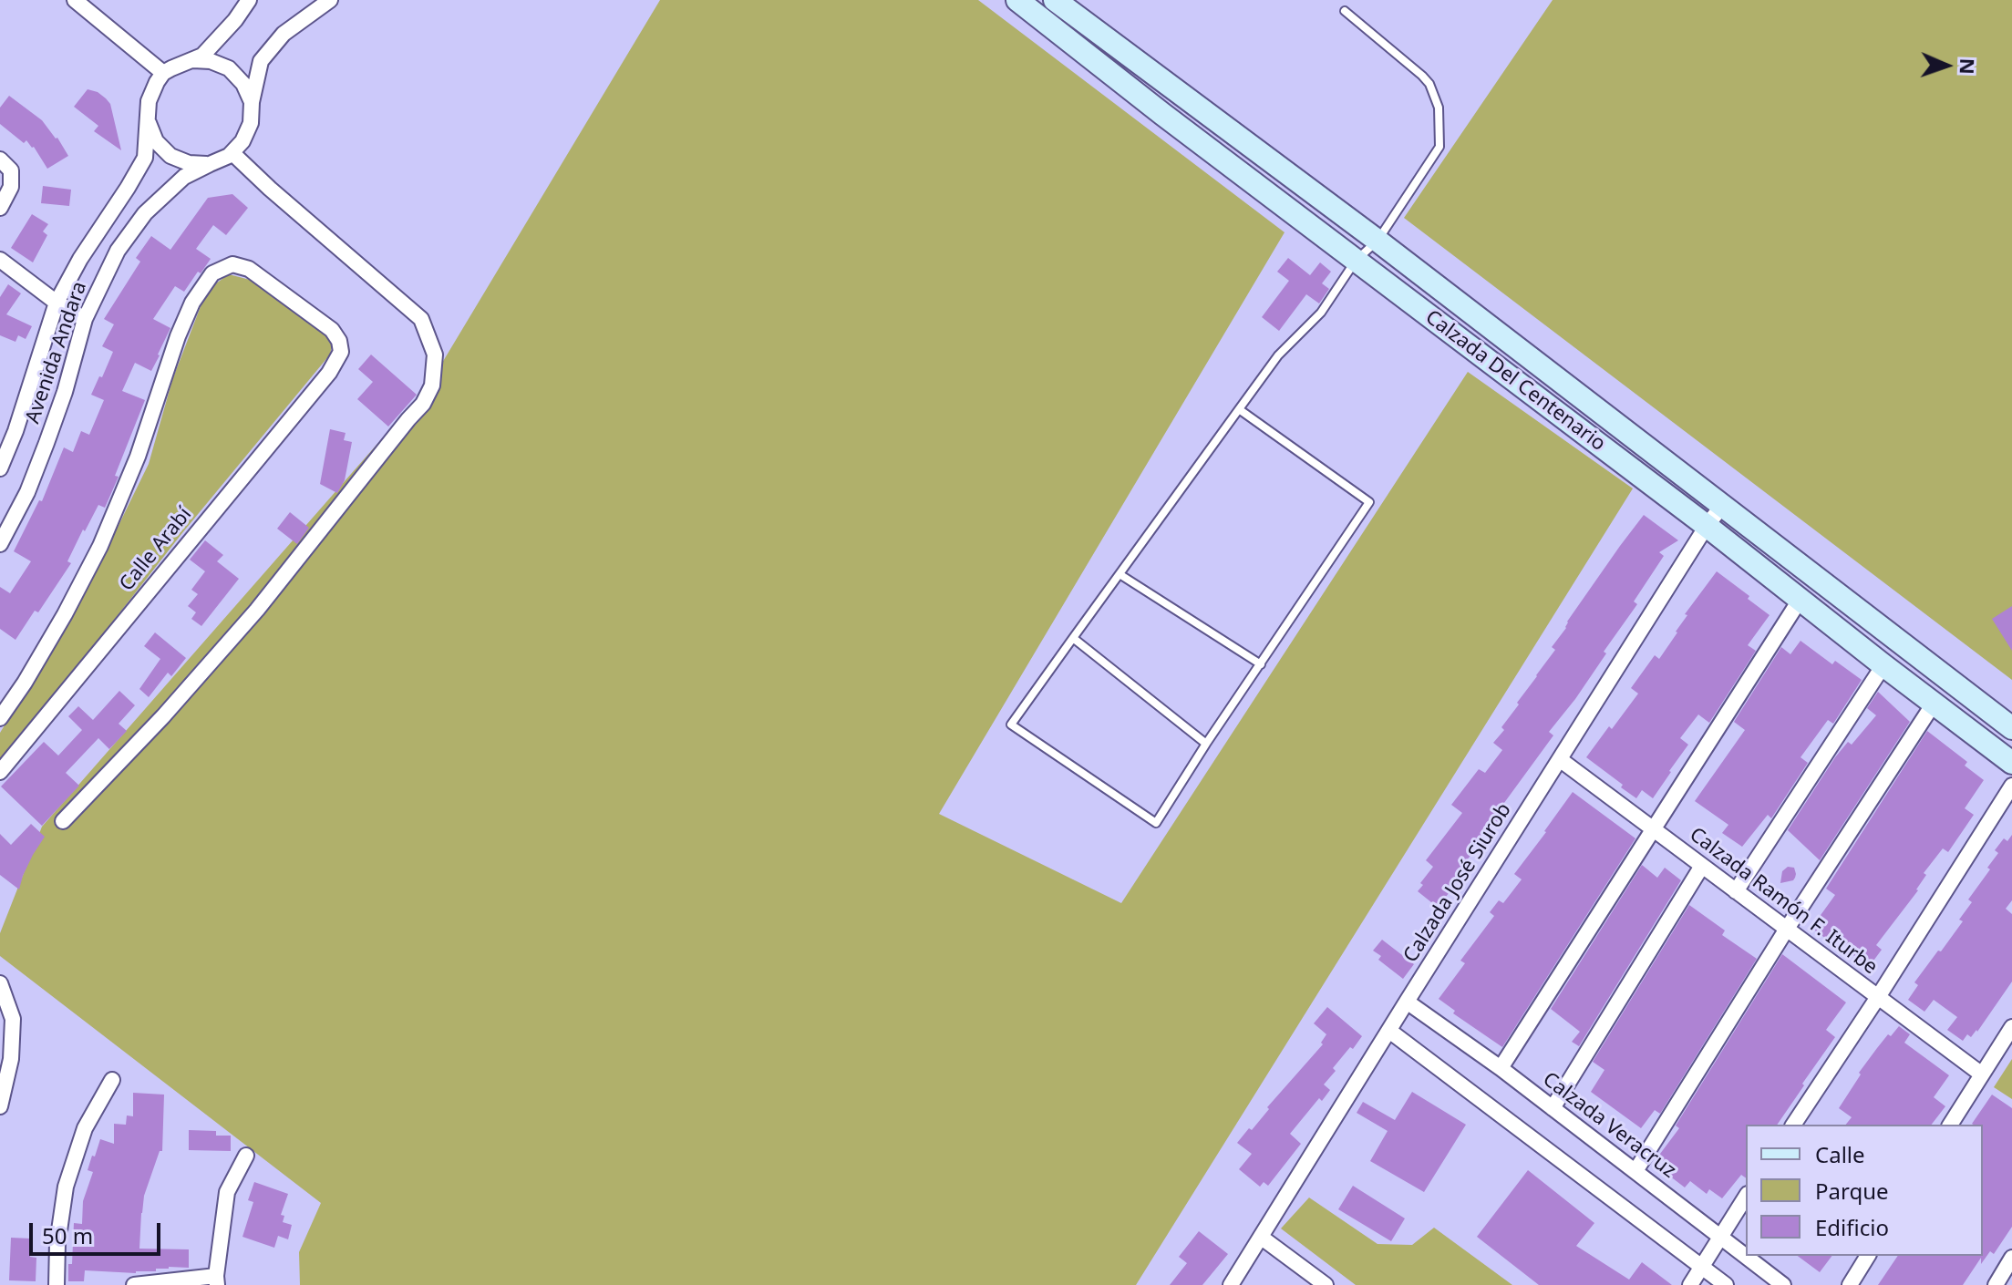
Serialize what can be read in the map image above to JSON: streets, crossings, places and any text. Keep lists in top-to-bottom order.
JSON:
{
  "streets": {
    "main road": ["Calzada Del Centenario"],
    "street": [
      "Avenida Andara",
      "Calle Arabí",
      "Calzada José Siurob",
      "Calzada Ramón F. Iturbe",
      "Calzada Veracruz"
    ]
  },
  "crossings": [
    ["Calzada Del Centenario", "Calzada José Siurob"],
    ["Calzada José Siurob", "Calzada Ramón F. Iturbe"],
    ["Calzada José Siurob", "Calzada Veracruz"]
  ],
  "legend": ["Calle", "Parque", "Edificio"],
  "scale_bar": "50 m",
  "north": "right"
}
